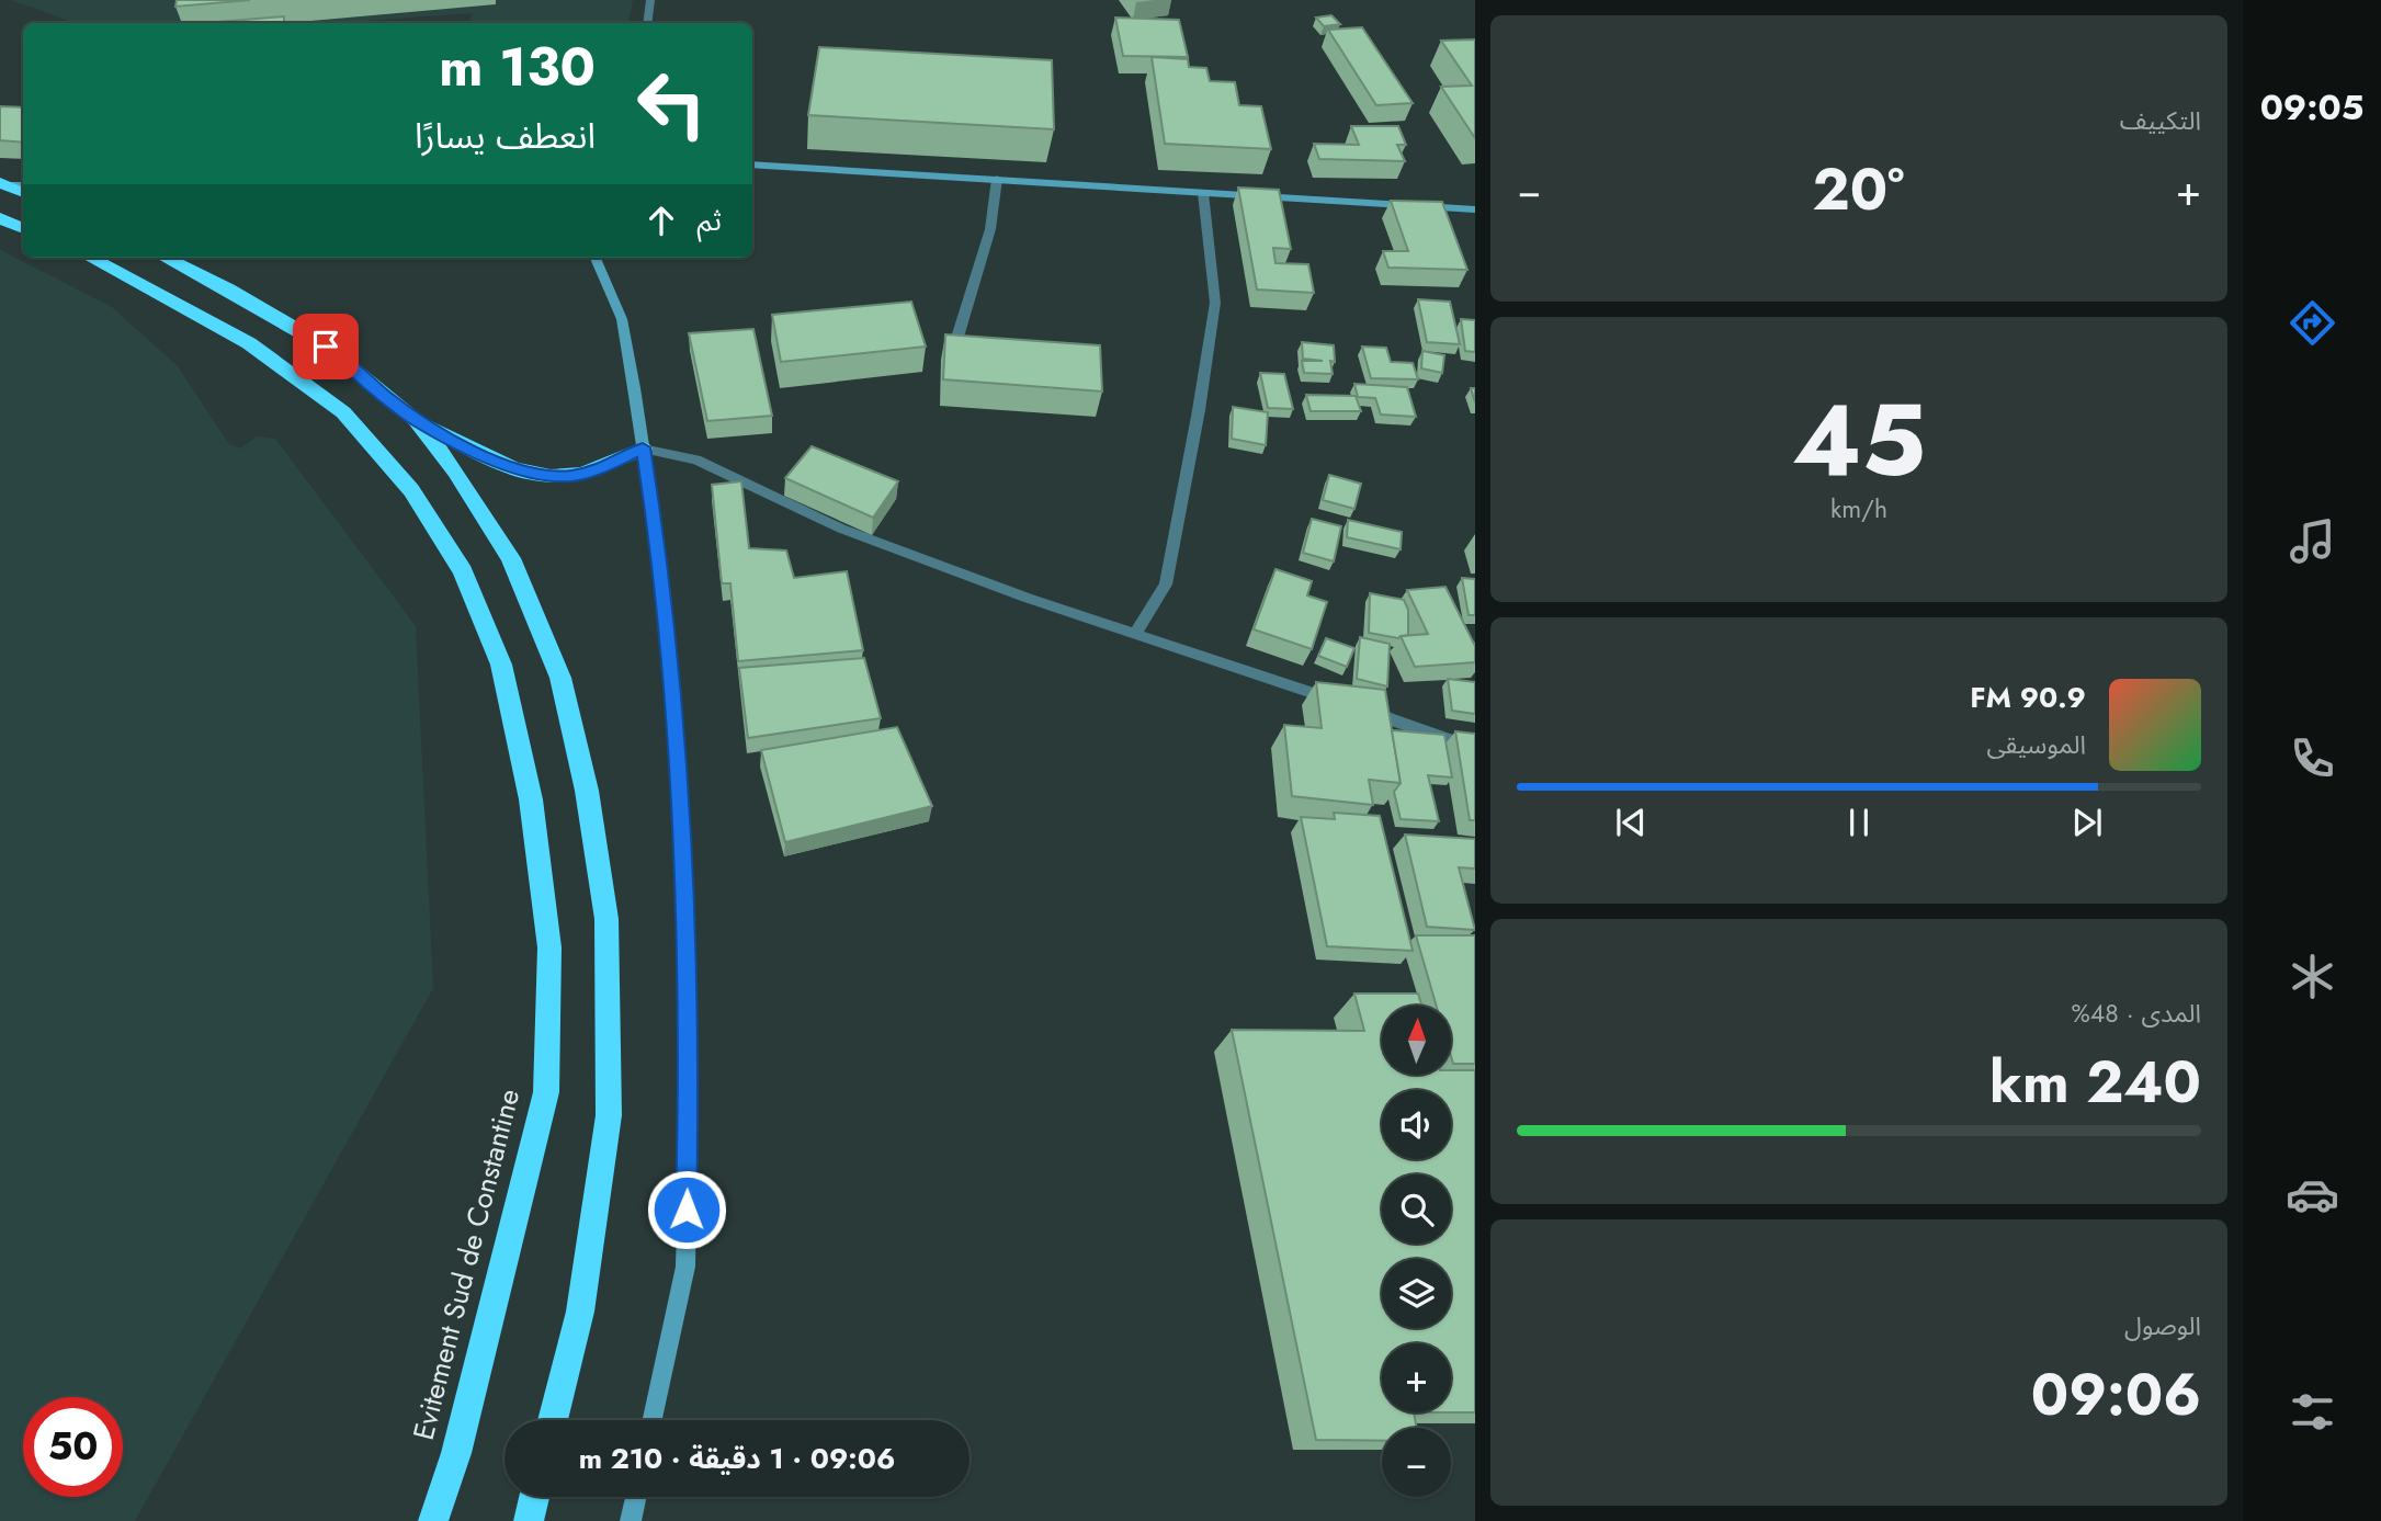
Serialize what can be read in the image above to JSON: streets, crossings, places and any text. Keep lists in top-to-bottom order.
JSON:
{
  "streets": {
    "highway": ["Evitement Sud de Constantine"]
  },
  "north": "top",
  "page": {
    "tabs": "09:05",
    "tile": [
      "التكييف",
      ["45", "km/h"],
      ["المدى · 48%", "240 km"],
      ["الوصول", "09:06"]
    ],
    "turn": ["130 m", "انعطف يسارًا"],
    "heat": ["−", "20°", "+"],
    "then": "ثم",
    "song": ["90.9 FM", "الموسيقى"],
    "map_buttons": ["+", "−"],
    "limit": "50",
    "trip": "09:06 · 1 دقيقة · 210 m"
  }
}
